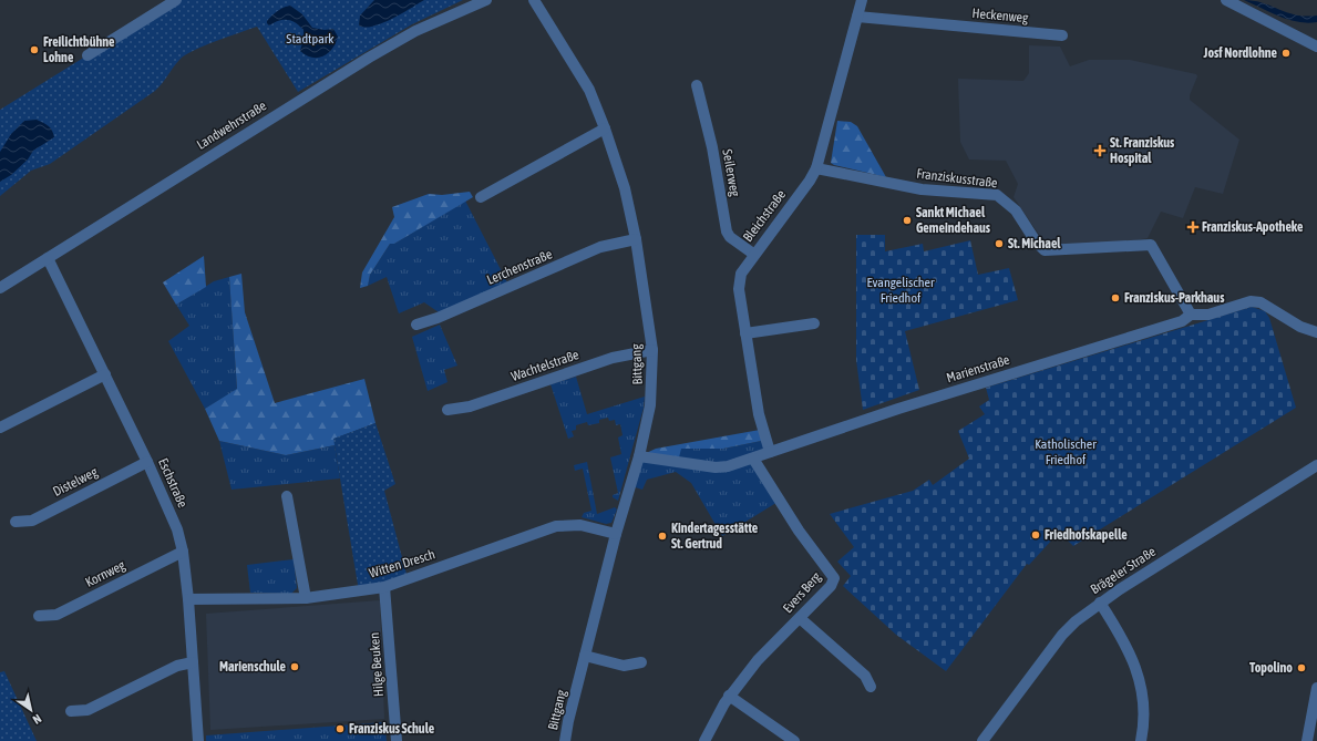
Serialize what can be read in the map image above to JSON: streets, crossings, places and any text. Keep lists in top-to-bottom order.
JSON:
{
  "streets": {
    "street": [
      "Heckenweg",
      "Landwehrstraße",
      "Seilerweg",
      "Franziskusstraße",
      "Bleichstraße",
      "Lerchenstraße",
      "Bittgang",
      "Wachtelstraße",
      "Marienstraße",
      "Distelweg",
      "Eschstraße",
      "Witten Dresch",
      "Brägeler Straße",
      "Kornweg",
      "Evers Berg",
      "Hilge Beuken"
    ]
  },
  "crossings": [
    ["Heckenweg", "Bleichstraße"],
    ["Landwehrstraße", "Eschstraße"],
    ["Seilerweg", "Bleichstraße"],
    ["Franziskusstraße", "Bleichstraße"],
    ["Franziskusstraße", "Marienstraße"],
    ["Bleichstraße", "Marienstraße"],
    ["Lerchenstraße", "Bittgang"],
    ["Bittgang", "Wachtelstraße"],
    ["Bittgang", "Marienstraße"],
    ["Bittgang", "Witten Dresch"],
    ["Marienstraße", "Evers Berg"],
    ["Distelweg", "Eschstraße"],
    ["Eschstraße", "Witten Dresch"],
    ["Eschstraße", "Kornweg"],
    ["Witten Dresch", "Hilge Beuken"]
  ],
  "parks": ["Stadtpark", "Evangelischer Friedhof", "Katholischer Friedhof"],
  "places": {
    "other": [
      "Freilichtbühne Lohne",
      "Josf Nordlohne",
      "Sankt Michael Gemeindehaus",
      "St. Michael",
      "Franziskus-Parkhaus",
      "Friedhofskapelle",
      "Kindertagesstätte St. Gertrud",
      "Marienschule",
      "Topolino",
      "Franziskus Schule"
    ],
    "health": ["St. Franziskus Hospital", "Franziskus-Apotheke"]
  },
  "north": "bottom right"
}
